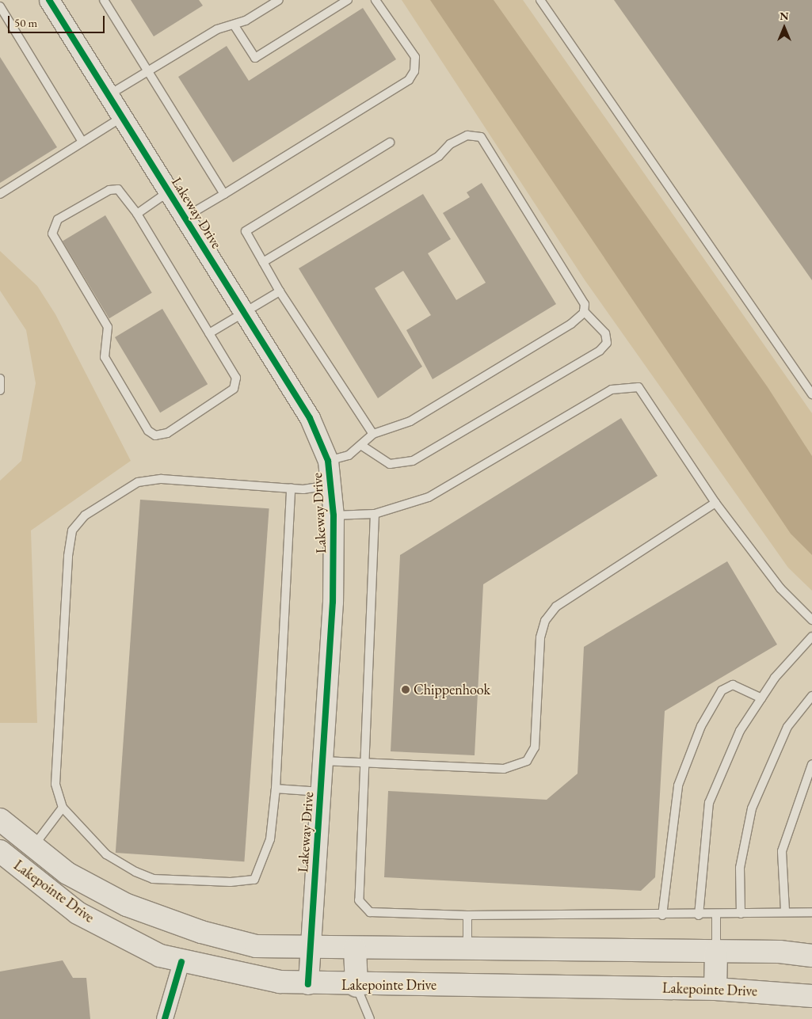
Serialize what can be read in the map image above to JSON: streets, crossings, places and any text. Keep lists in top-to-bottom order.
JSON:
{
  "streets": {
    "main road": ["Lakepointe Drive"],
    "street": ["Lakeway Drive"]
  },
  "crossings": [
    ["Lakeway Drive", "Lakepointe Drive"]
  ],
  "places": ["Chippenhook"],
  "scale_bar": "50 m",
  "north": "top"
}
